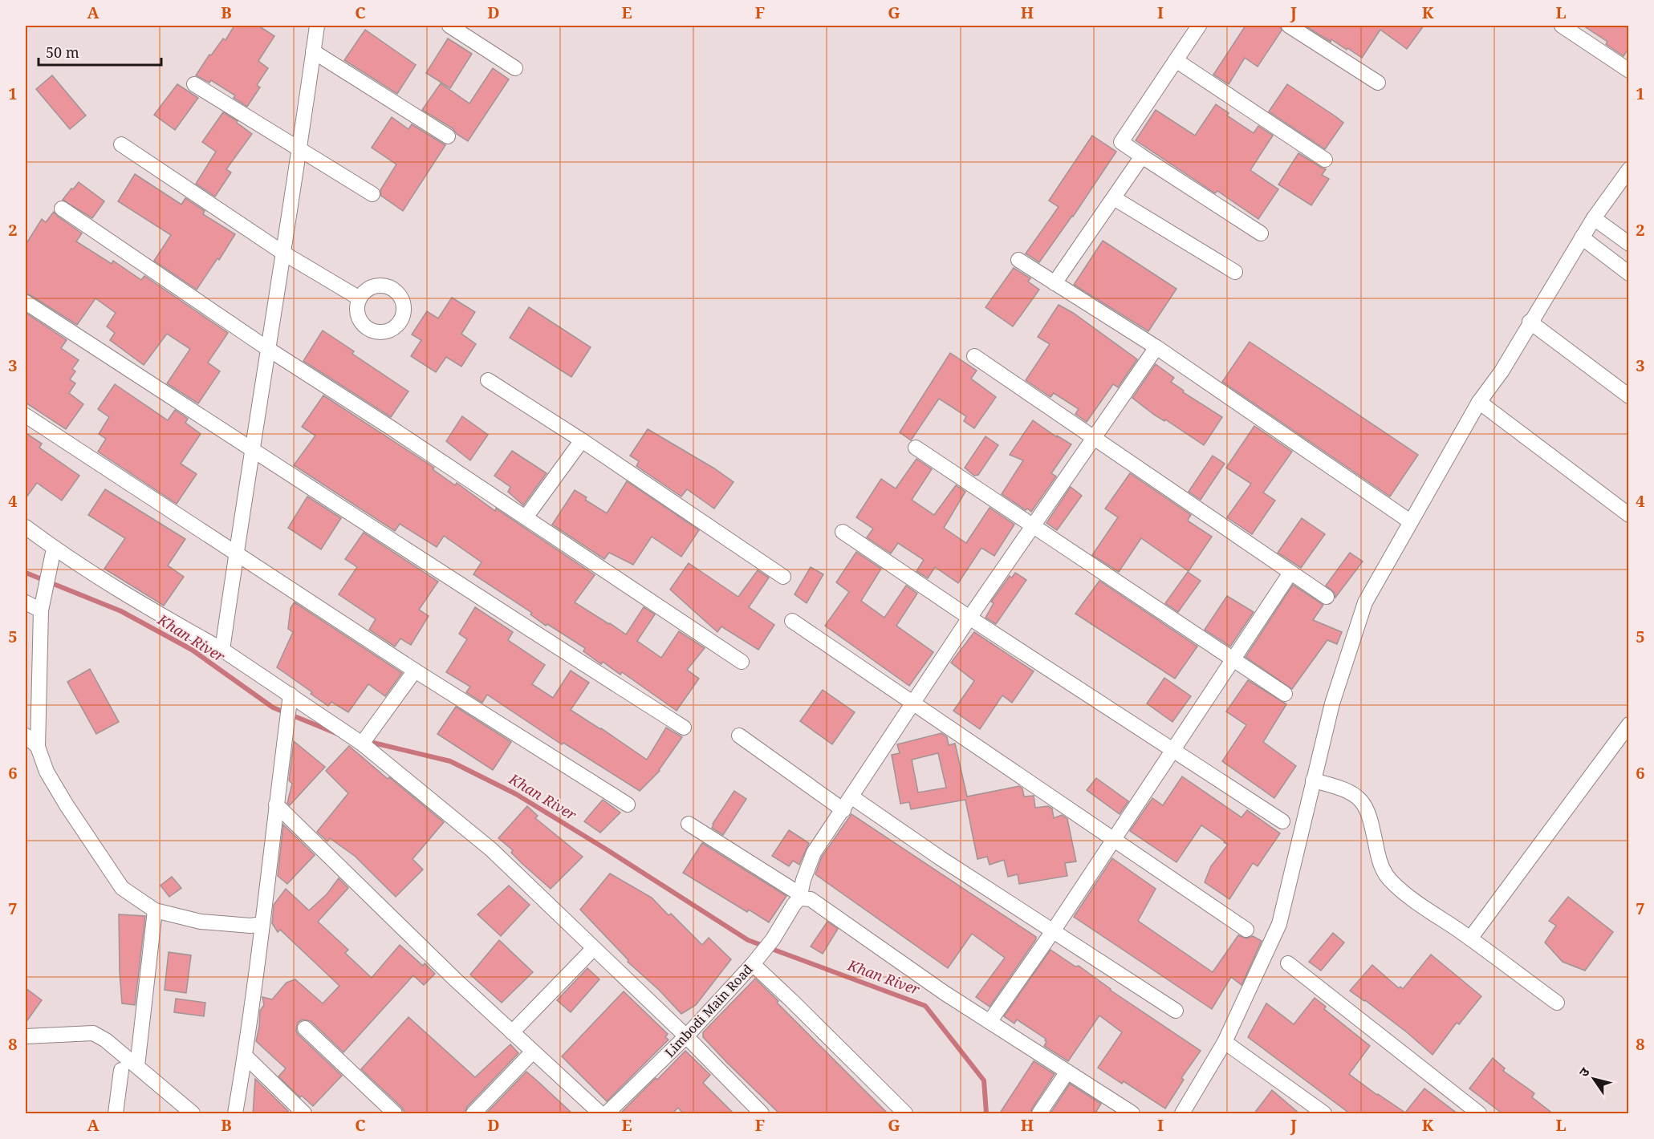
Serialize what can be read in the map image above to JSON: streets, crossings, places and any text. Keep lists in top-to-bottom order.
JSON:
{
  "streets": {
    "street": ["Limbodi Main Road"]
  },
  "water": ["Khan River"],
  "scale_bar": "50 m",
  "north": "top left",
  "grid": {
    "columns": [
      "A",
      "B",
      "C",
      "D",
      "E",
      "F",
      "G",
      "H",
      "I",
      "J",
      "K",
      "L"
    ],
    "rows": [
      "1",
      "2",
      "3",
      "4",
      "5",
      "6",
      "7",
      "8"
    ]
  }
}
